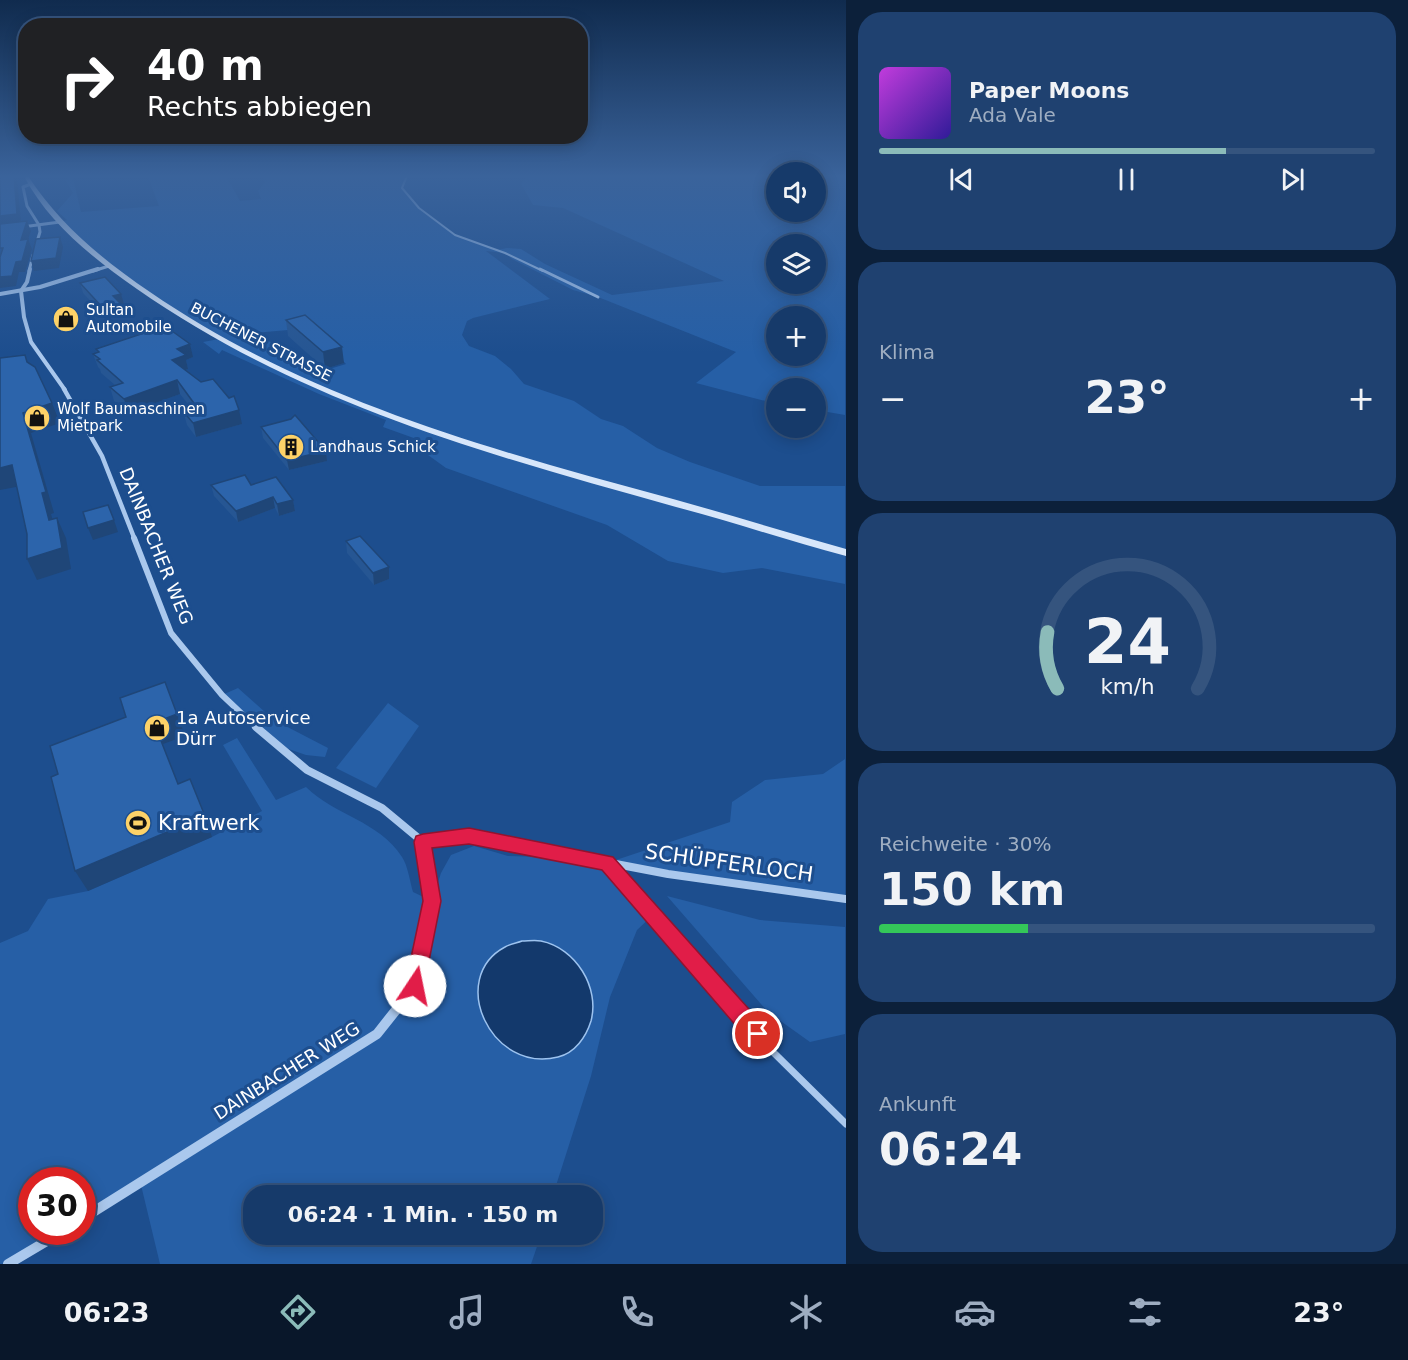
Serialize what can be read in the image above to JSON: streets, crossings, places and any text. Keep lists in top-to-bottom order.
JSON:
{
  "streets": {
    "main road": ["BUCHENER STRASSE"],
    "street": ["DAINBACHER WEG", "SCHÜPFERLOCH"]
  },
  "crossings": [
    ["DAINBACHER WEG", "SCHÜPFERLOCH"]
  ],
  "places": {
    "shop": ["Sultan Automobile", "Wolf Baumaschinen Mietpark", "1a Autoservice Dürr"],
    "building": ["Landhaus Schick"],
    "sports": ["Kraftwerk"]
  },
  "page": {
    "turn": ["40 m", "Rechts abbiegen"],
    "song": ["Paper Moons", "Ada Vale"],
    "map_buttons": ["+", "−"],
    "tile": [
      "Klima",
      ["Reichweite · 30%", "150 km"],
      ["Ankunft", "06:24"]
    ],
    "heat": ["−", "23°", "+"],
    "limit": "30",
    "trip": "06:24 · 1 Min. · 150 m",
    "tabs": ["06:23", "23°"],
    "gauge": ["24", "km/h"]
  }
}
